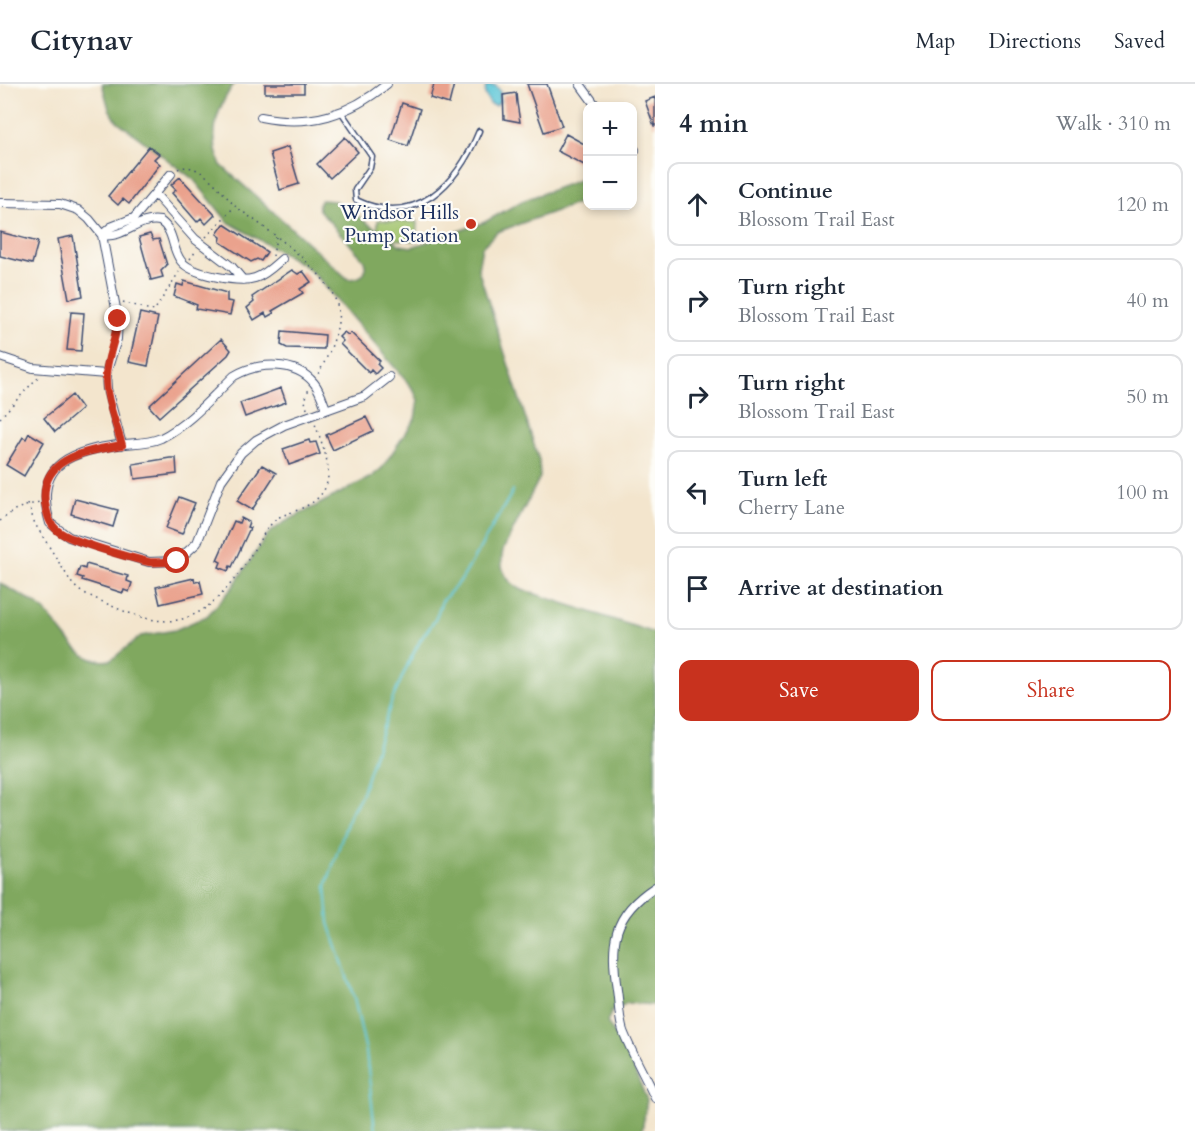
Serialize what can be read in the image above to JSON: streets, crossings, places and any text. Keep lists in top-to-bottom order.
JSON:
{
  "places": ["Windsor Hills Pump Station"],
  "page": {
    "header": "Citynav",
    "nav": ["Map", "Directions", "Saved"],
    "heading": ["4 min", "Walk · 310 m"],
    "map_buttons": ["+", "−"],
    "list": [
      ["Continue", "Blossom Trail East", "120 m"],
      ["Turn right", "Blossom Trail East", "40 m"],
      ["Turn right", "Blossom Trail East", "50 m"],
      ["Turn left", "Cherry Lane", "100 m"],
      "Arrive at destination"
    ],
    "buttons": ["Save", "Share"]
  }
}
